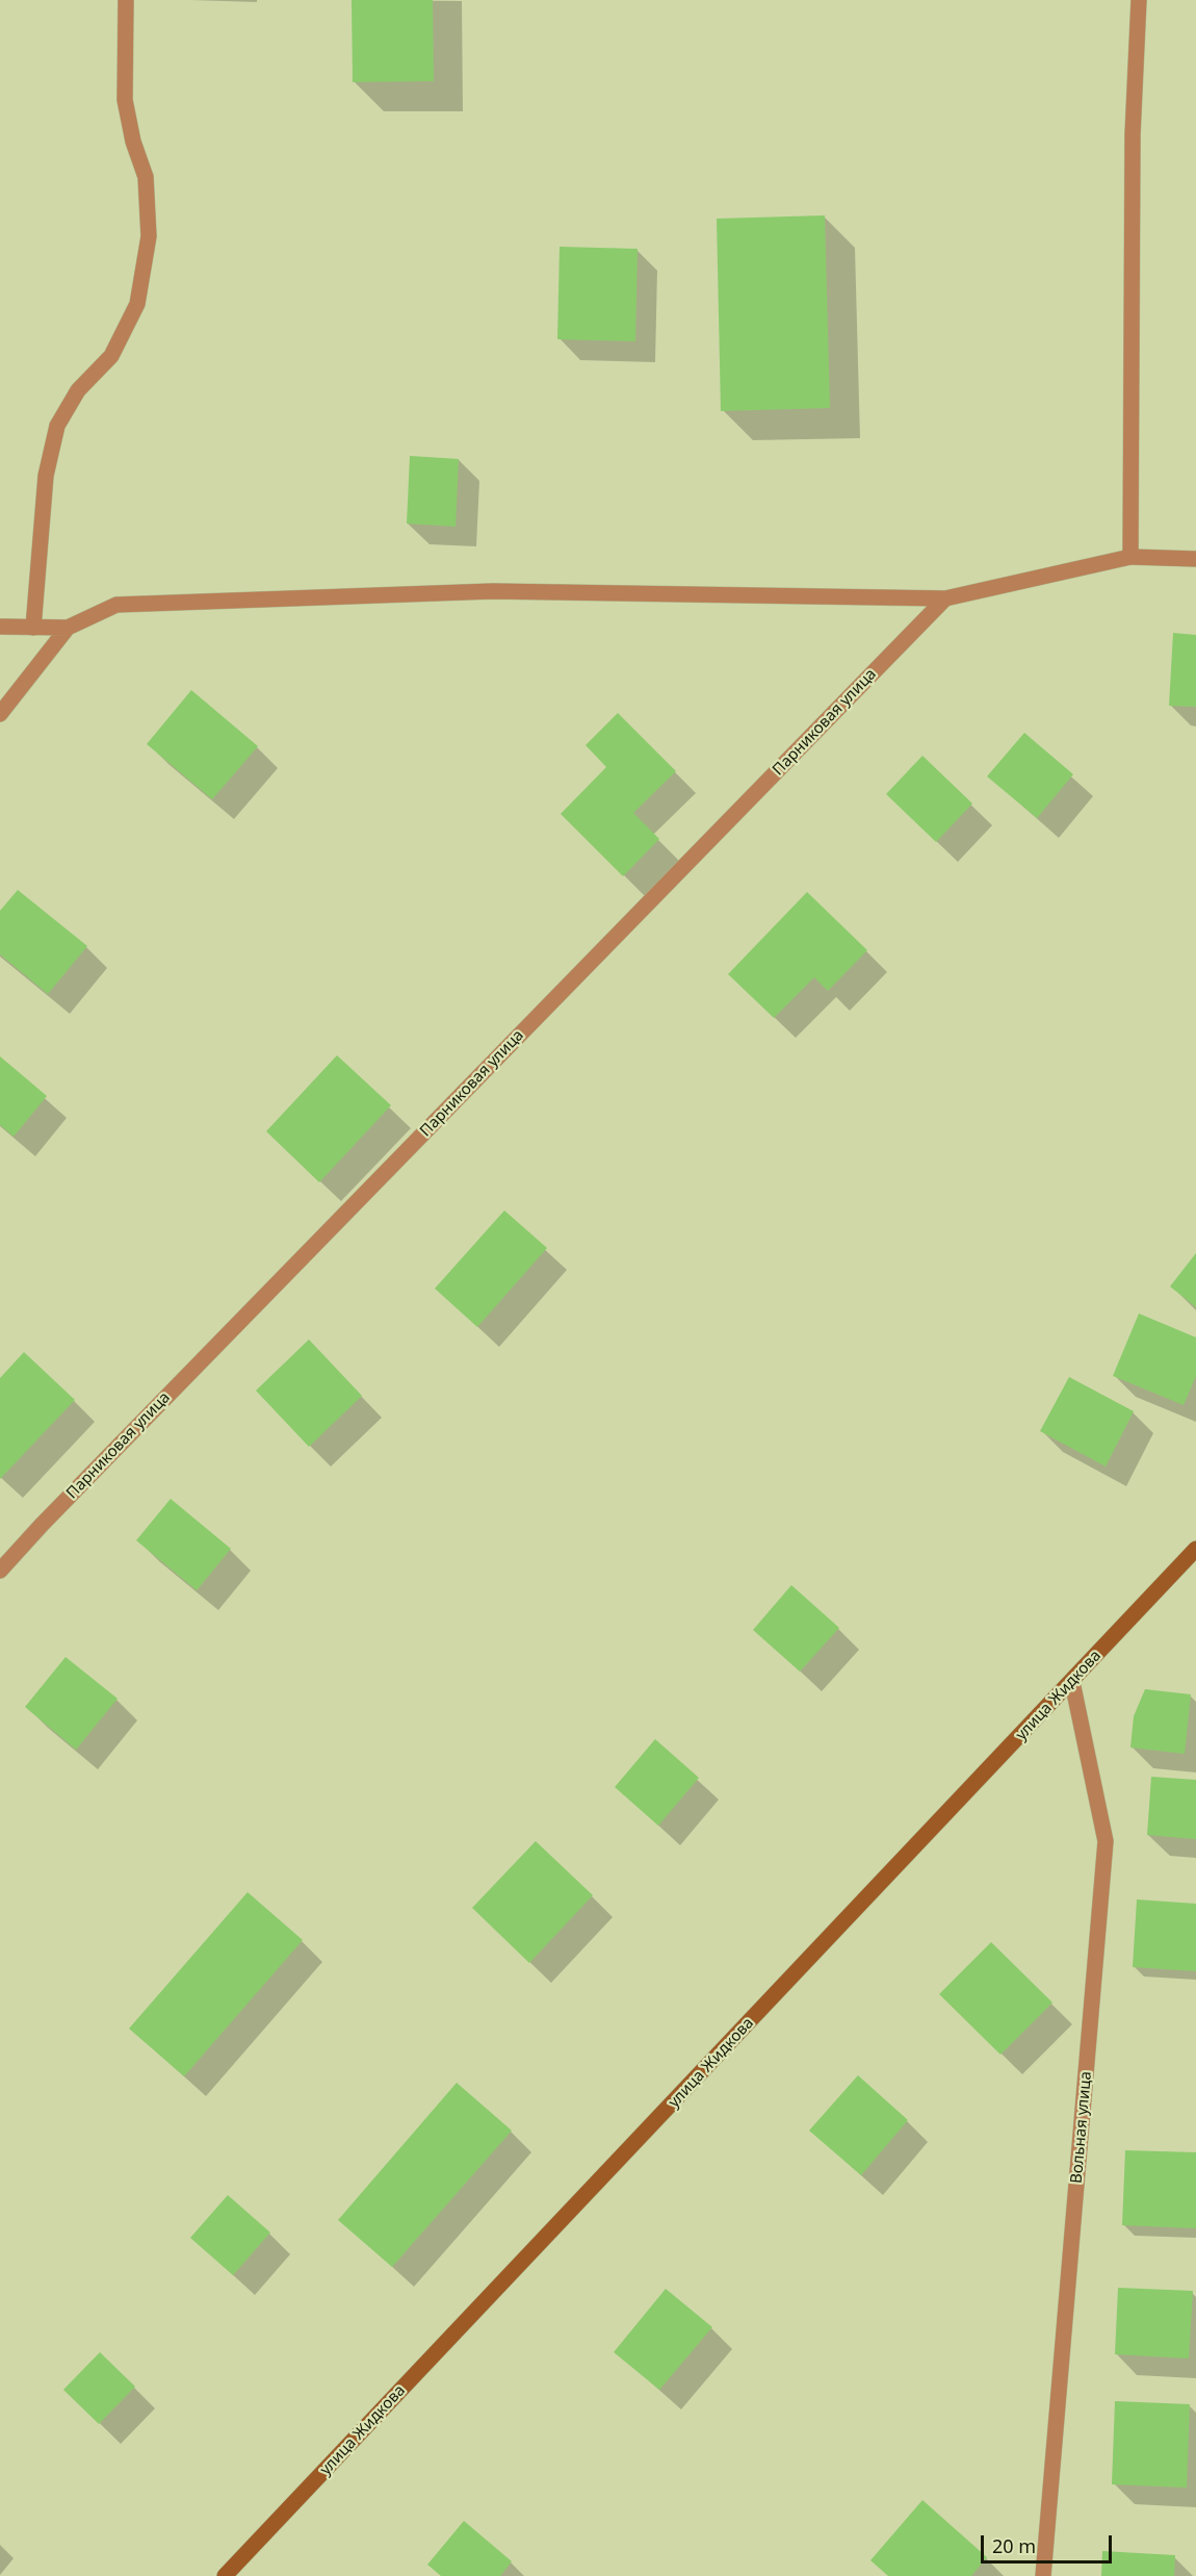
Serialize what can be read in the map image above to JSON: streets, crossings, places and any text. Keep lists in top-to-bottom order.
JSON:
{
  "streets": {
    "main road": ["улица Жидкова"],
    "street": ["Парниковая улица", "Вольная улица"]
  },
  "crossings": [
    ["улица Жидкова", "Вольная улица"]
  ],
  "scale_bar": "20 m"
}
